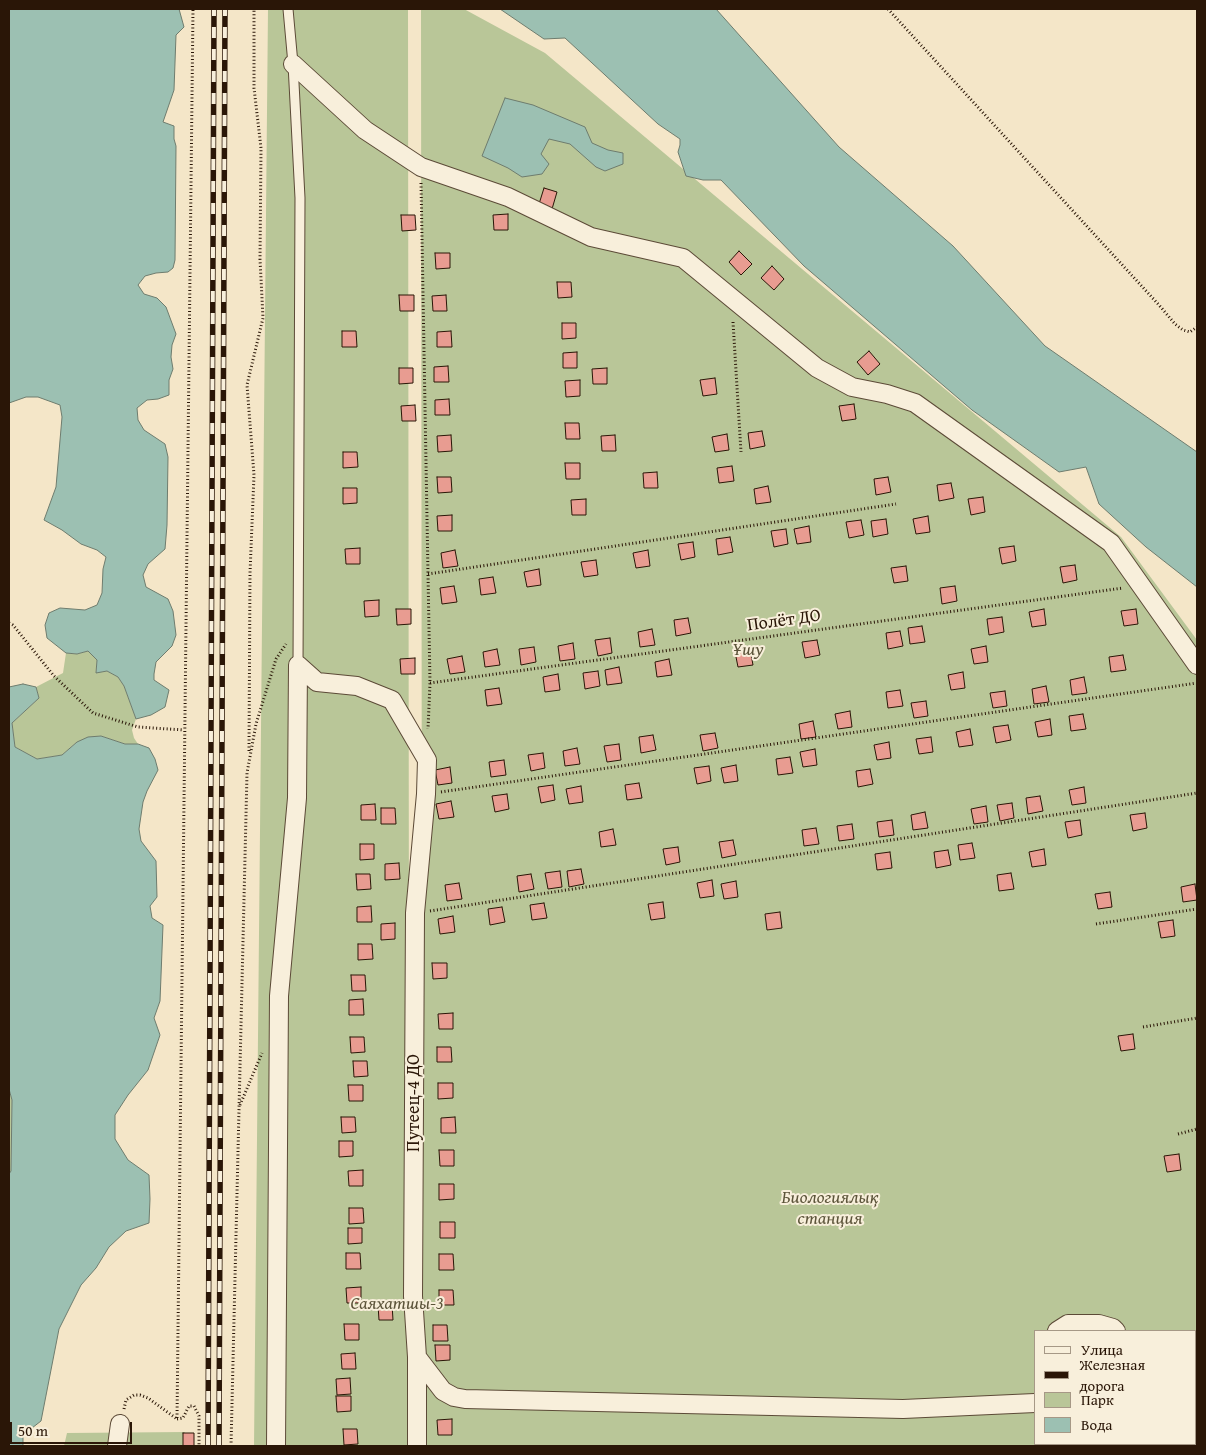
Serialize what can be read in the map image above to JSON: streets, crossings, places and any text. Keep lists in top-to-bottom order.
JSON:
{
  "streets": {
    "street": ["Путеец-4 ДО"],
    "path": ["Полёт ДО"]
  },
  "parks": ["Ұшу", "Биологиялық станция", "Саяхатшы-3"],
  "legend": [
    "Улица",
    "Железная дорога",
    "Парк",
    "Вода"
  ],
  "scale_bar": "50 m"
}
